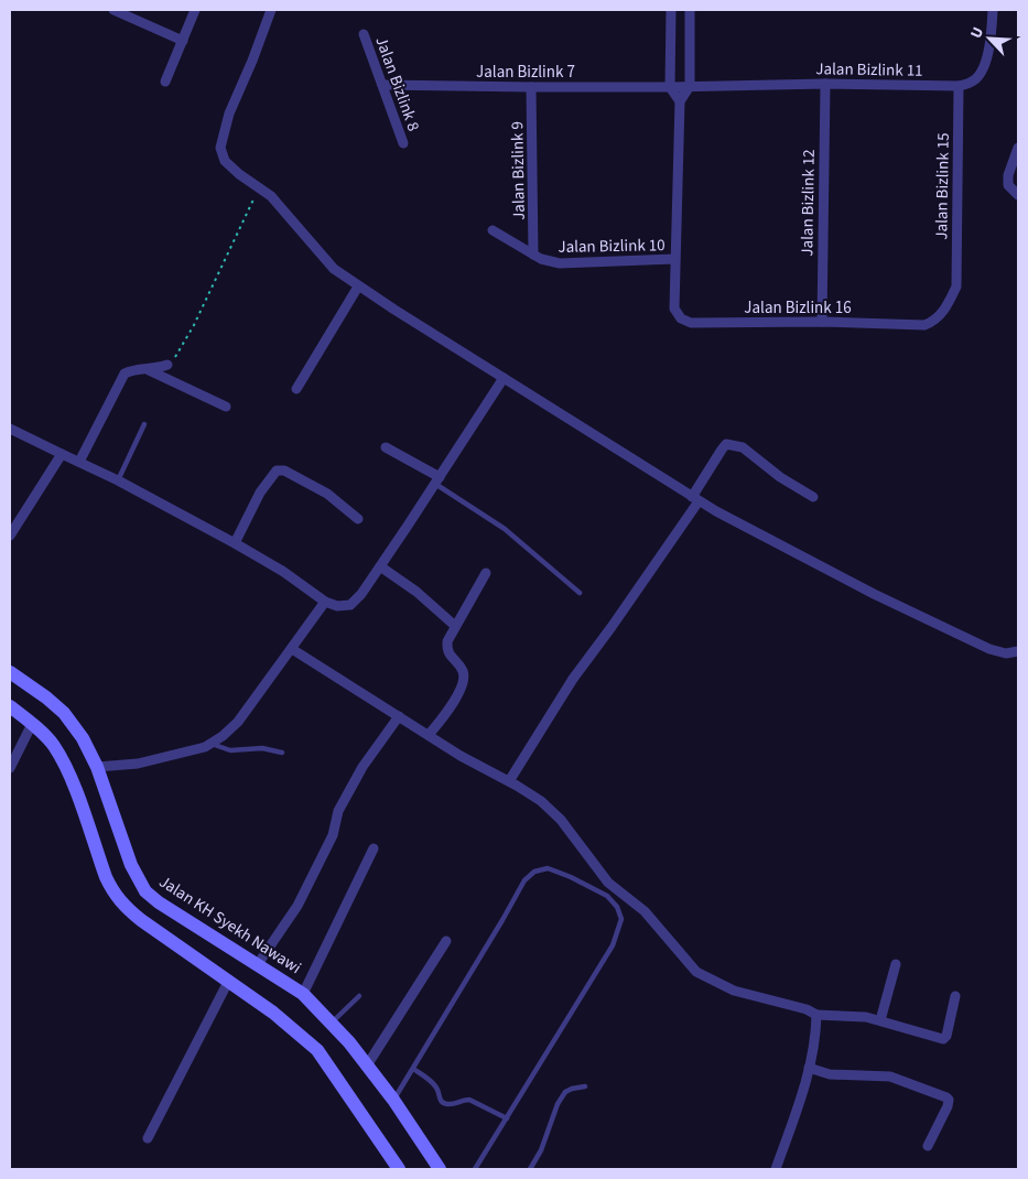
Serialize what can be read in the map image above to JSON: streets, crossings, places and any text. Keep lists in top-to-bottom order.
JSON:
{
  "streets": {
    "main road": ["Jalan KH Syekh Nawawi"],
    "street": [
      "Jalan Bizlink 11",
      "Jalan Bizlink 7",
      "Jalan Bizlink 8",
      "Jalan Bizlink 9",
      "Jalan Bizlink 15",
      "Jalan Bizlink 12",
      "Jalan Bizlink 10",
      "Jalan Bizlink 16"
    ]
  },
  "crossings": [
    ["Jalan Bizlink 11", "Jalan Bizlink 7"],
    ["Jalan Bizlink 11", "Jalan Bizlink 15"],
    ["Jalan Bizlink 11", "Jalan Bizlink 12"],
    ["Jalan Bizlink 7", "Jalan Bizlink 8"],
    ["Jalan Bizlink 7", "Jalan Bizlink 9"],
    ["Jalan Bizlink 9", "Jalan Bizlink 10"],
    ["Jalan Bizlink 15", "Jalan Bizlink 16"],
    ["Jalan Bizlink 12", "Jalan Bizlink 16"],
    ["Jalan Bizlink 10", "Jalan Bizlink 16"]
  ],
  "north": "top left"
}
